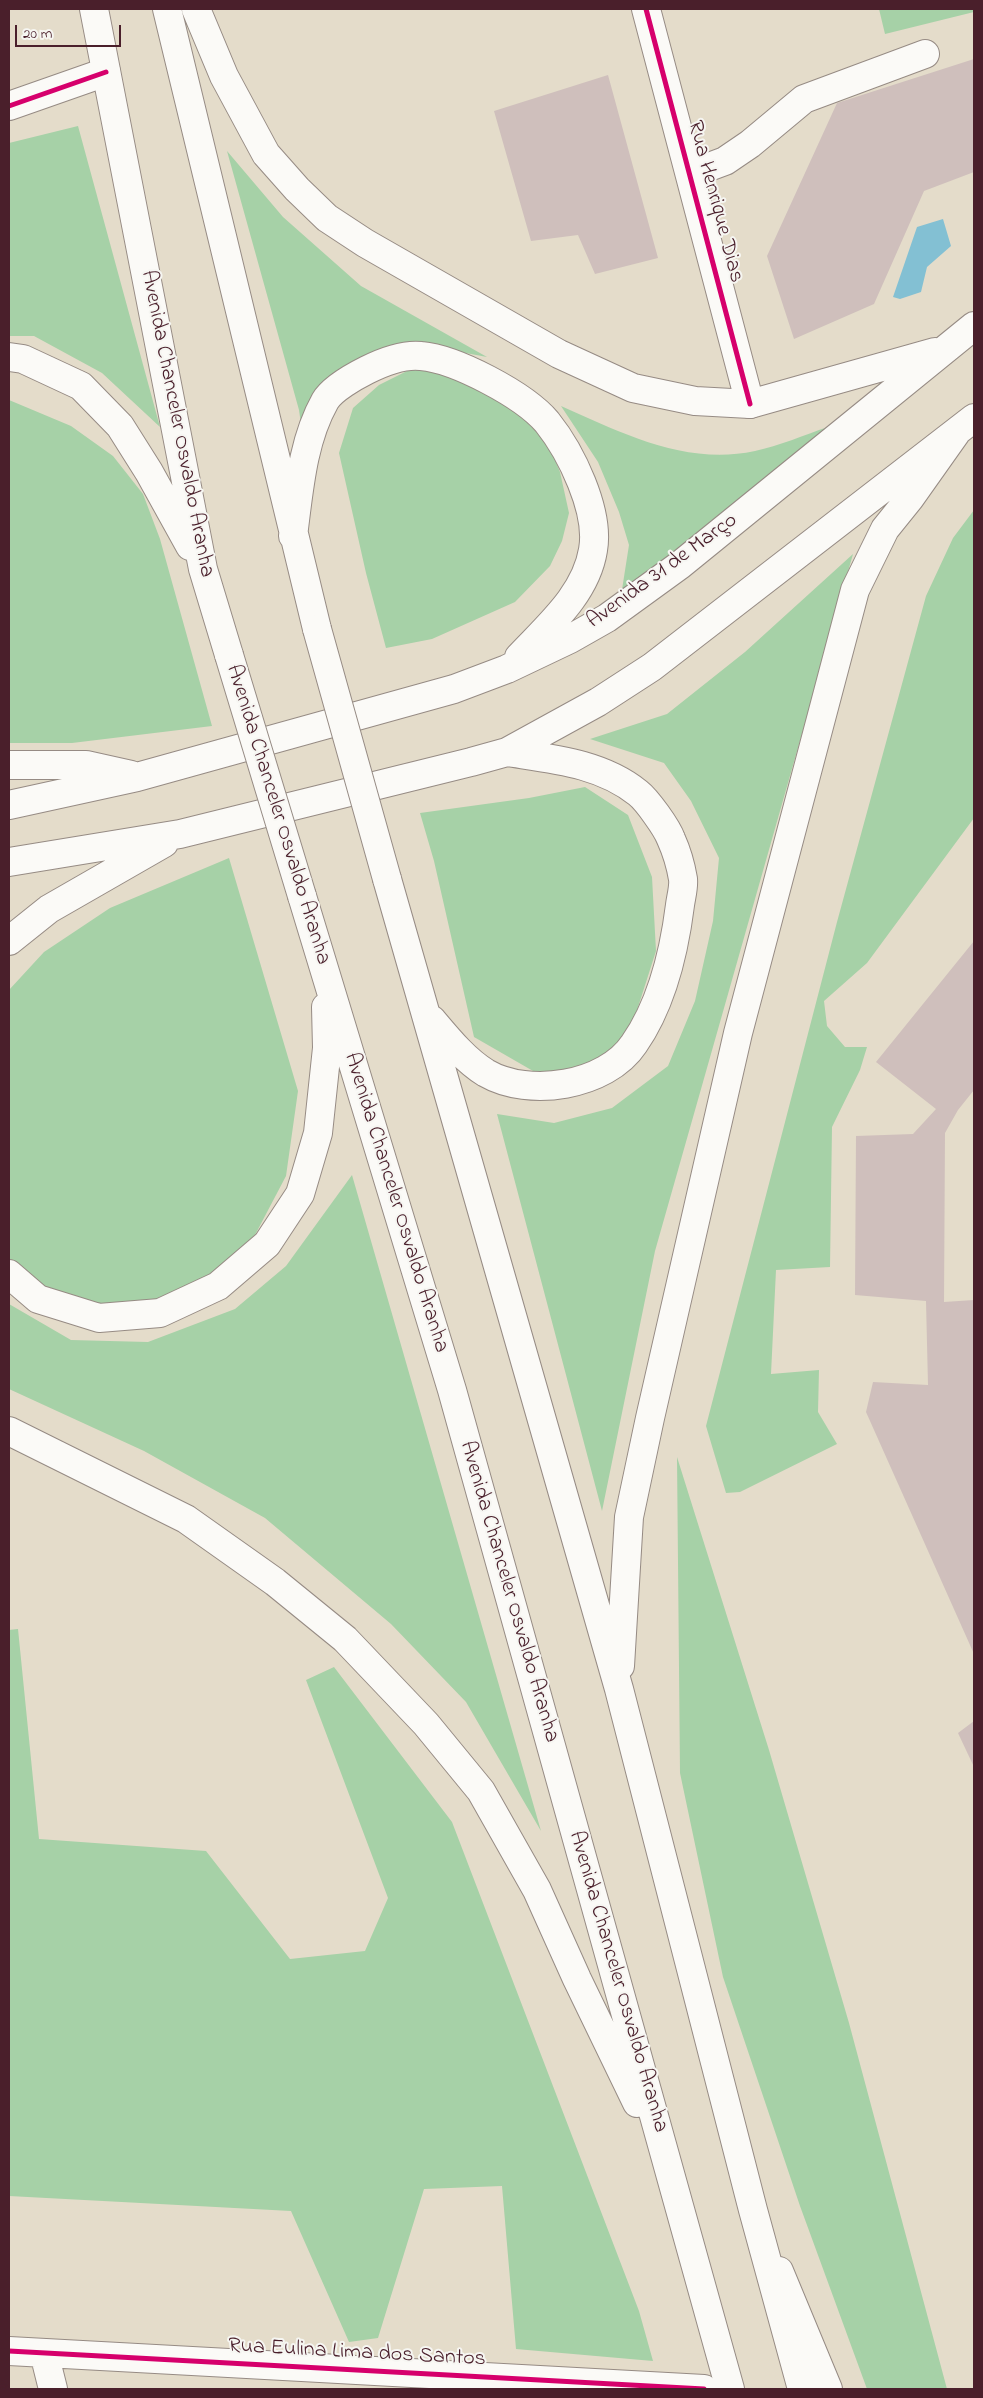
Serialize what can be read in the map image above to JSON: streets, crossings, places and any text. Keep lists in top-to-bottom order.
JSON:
{
  "streets": {
    "main road": [
      "Rua Henrique Dias",
      "Avenida Chanceler Osvaldo Aranha",
      "Avenida 31 de Março",
      "Rua Eulina Lima dos Santos"
    ]
  },
  "scale_bar": "20 m"
}
